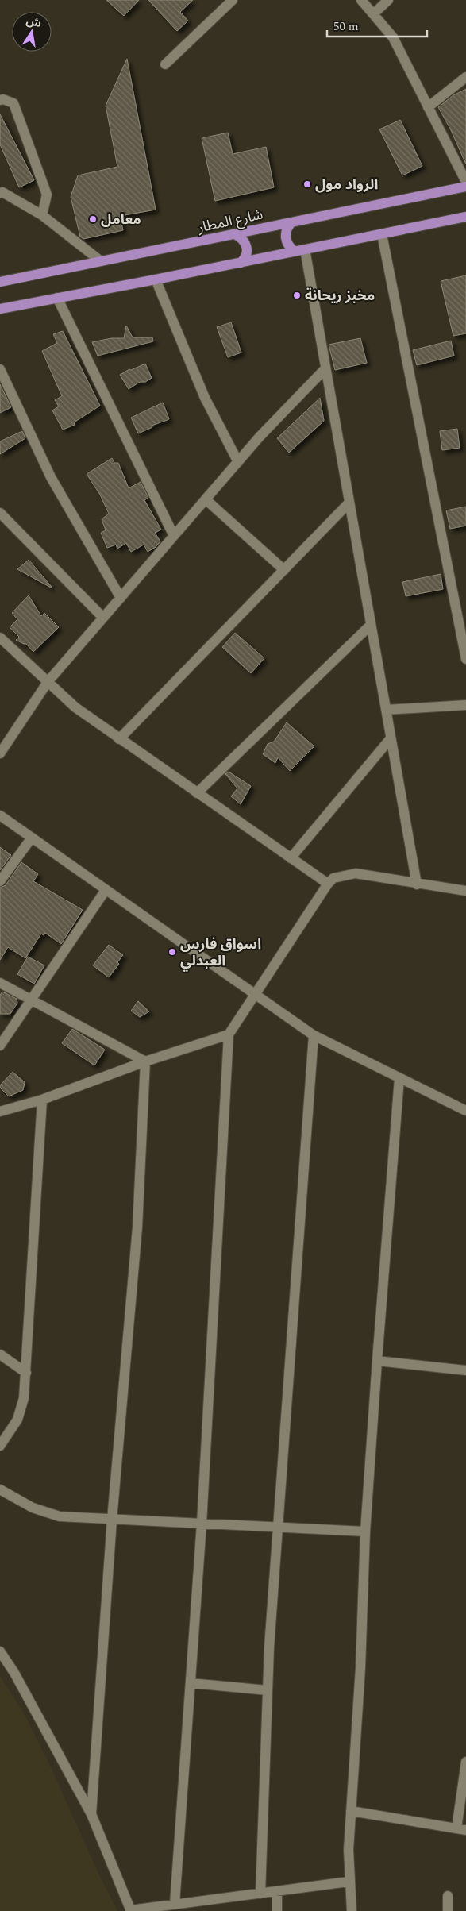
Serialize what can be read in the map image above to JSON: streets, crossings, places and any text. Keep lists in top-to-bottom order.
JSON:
{
  "streets": {
    "main road": ["شارع المطار"]
  },
  "places": [
    "الرواد مول",
    "معامل",
    "مخبز ريحانة",
    "اسواق فارس العبدلي"
  ],
  "scale_bar": "50 m",
  "north": "top"
}
